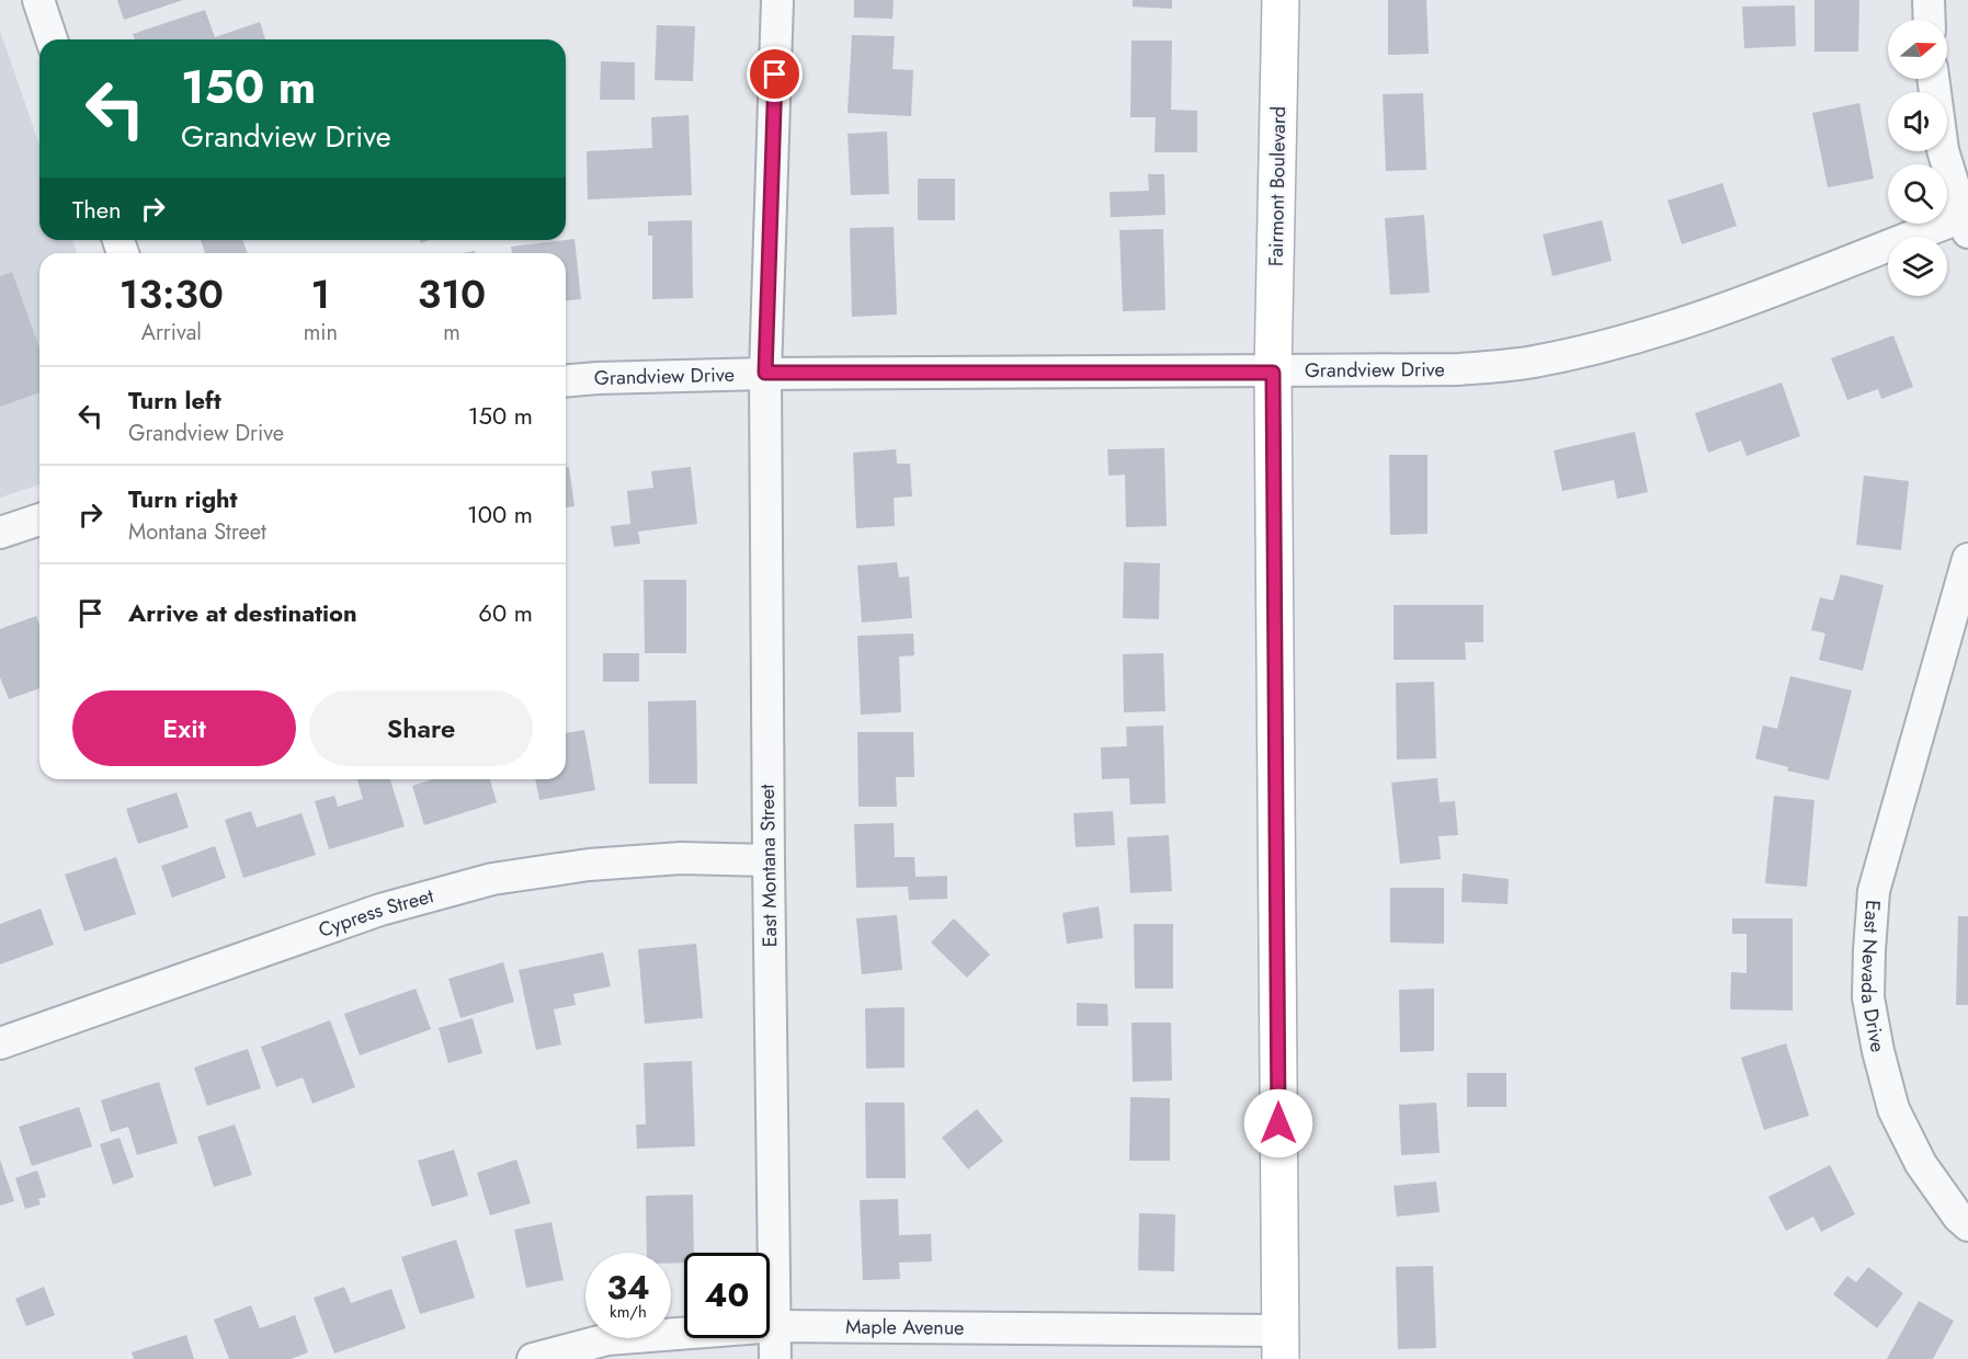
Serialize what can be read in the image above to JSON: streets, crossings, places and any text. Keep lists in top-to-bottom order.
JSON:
{
  "streets": {
    "street": [
      "Fairmont Boulevard",
      "Grandview Drive",
      "East Montana Street",
      "Cypress Street",
      "East Nevada Drive",
      "Maple Avenue"
    ]
  },
  "crossings": [
    ["Fairmont Boulevard", "Grandview Drive"],
    ["Fairmont Boulevard", "Maple Avenue"],
    ["Grandview Drive", "East Montana Street"],
    ["East Montana Street", "Cypress Street"],
    ["East Montana Street", "Maple Avenue"]
  ],
  "north": "right",
  "page": {
    "turn": ["150 m", "Grandview Drive"],
    "then": "Then",
    "eta": [
      "13:30",
      "Arrival",
      "1",
      "min",
      "310",
      "m"
    ],
    "list": [
      {
        "name": "Turn left",
        "note": "Grandview Drive",
        "value": "150 m"
      },
      {
        "name": "Turn right",
        "note": "Montana Street",
        "value": "100 m"
      },
      {
        "name": "Arrive at destination",
        "value": "60 m"
      }
    ],
    "buttons": ["Exit", "Share"],
    "speed": "34 km/h",
    "limit": "40"
  }
}
